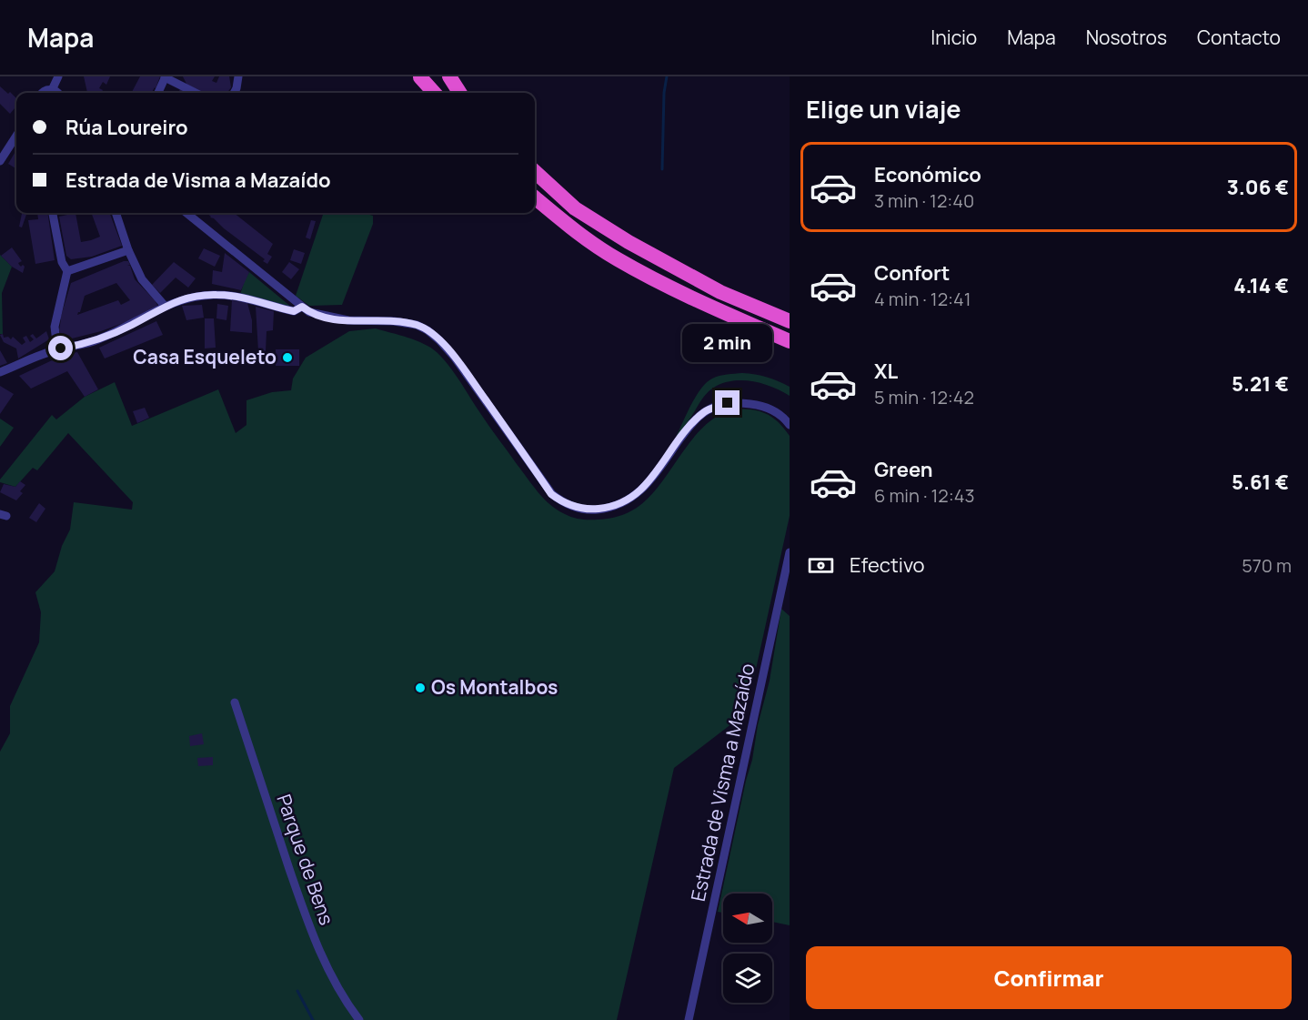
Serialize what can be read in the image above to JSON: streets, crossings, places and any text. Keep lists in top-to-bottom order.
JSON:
{
  "streets": {
    "street": ["Estrada de Visma a Mazaído", "Parque de Bens"]
  },
  "places": ["Casa Esqueleto", "Os Montalbos"],
  "north": "left",
  "page": {
    "header": "Mapa",
    "nav": [
      "Inicio",
      "Mapa",
      "Nosotros",
      "Contacto"
    ],
    "heading": "Elige un viaje",
    "banner": ["Rúa Loureiro", "Estrada de Visma a Mazaído"],
    "list": [
      {
        "name": "Económico",
        "note": "3 min · 12:40",
        "value": "3.06 €"
      },
      {
        "name": "Confort",
        "note": "4 min · 12:41",
        "value": "4.14 €"
      },
      {
        "name": "XL",
        "note": "5 min · 12:42",
        "value": "5.21 €"
      },
      {
        "name": "Green",
        "note": "6 min · 12:43",
        "value": "5.61 €"
      }
    ],
    "bubble": "2 min",
    "pay": ["Efectivo", "570 m"],
    "buttons": "Confirmar"
  }
}
